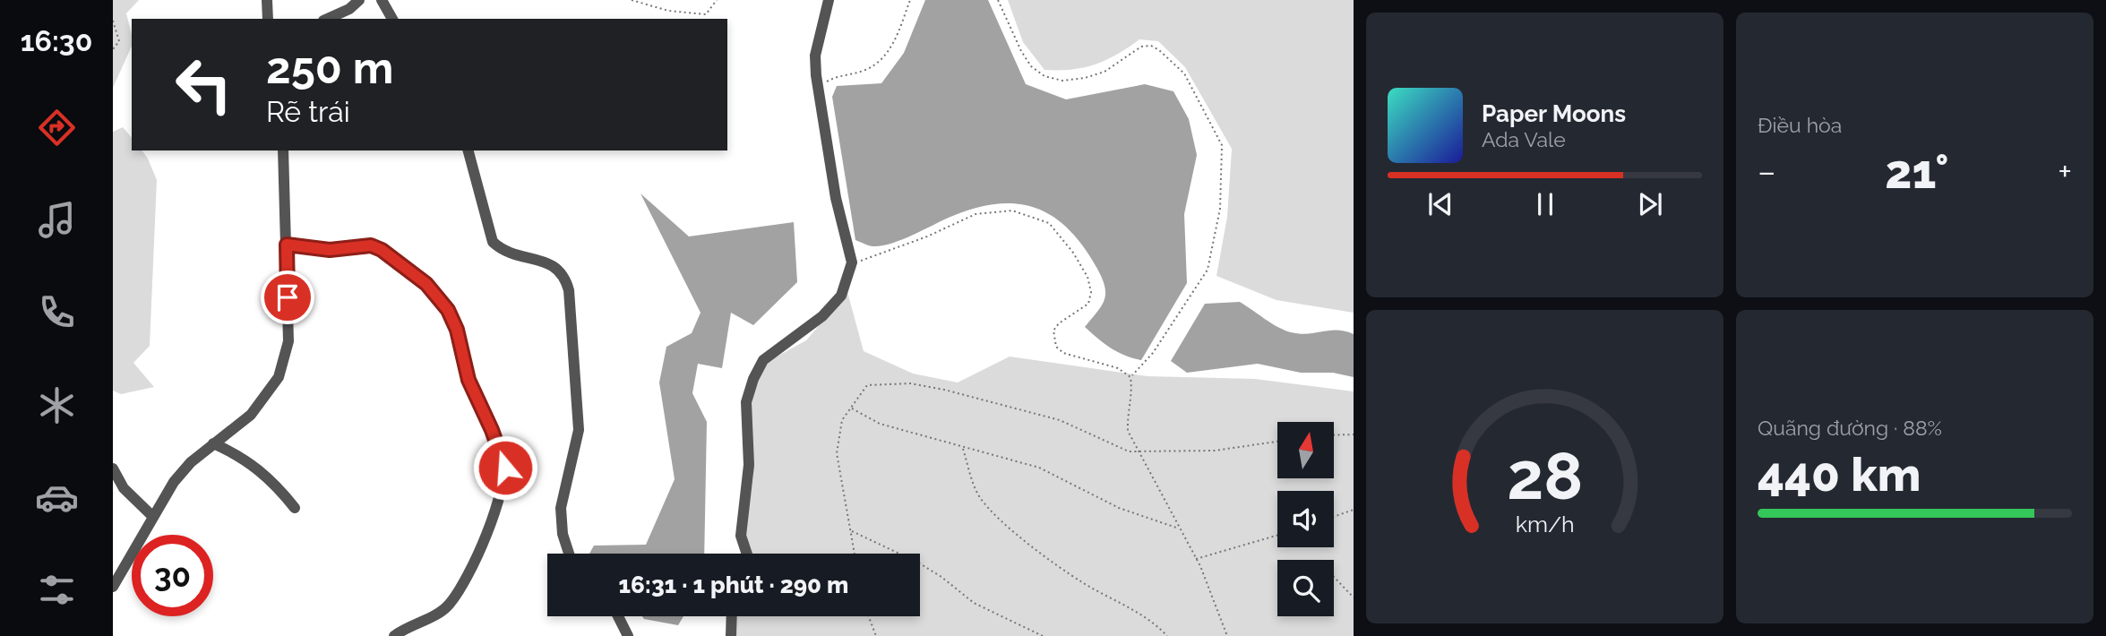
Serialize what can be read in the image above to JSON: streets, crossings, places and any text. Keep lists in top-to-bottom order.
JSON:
{
  "north": "top",
  "page": {
    "tabs": "16:30",
    "tile": [
      "Điều hòa",
      ["Quãng đường · 88%", "440 km"]
    ],
    "turn": ["250 m", "Rẽ trái"],
    "song": ["Paper Moons", "Ada Vale"],
    "heat": ["−", "21°", "+"],
    "limit": "30",
    "trip": "16:31 · 1 phút · 290 m",
    "gauge": ["28", "km/h"]
  }
}
